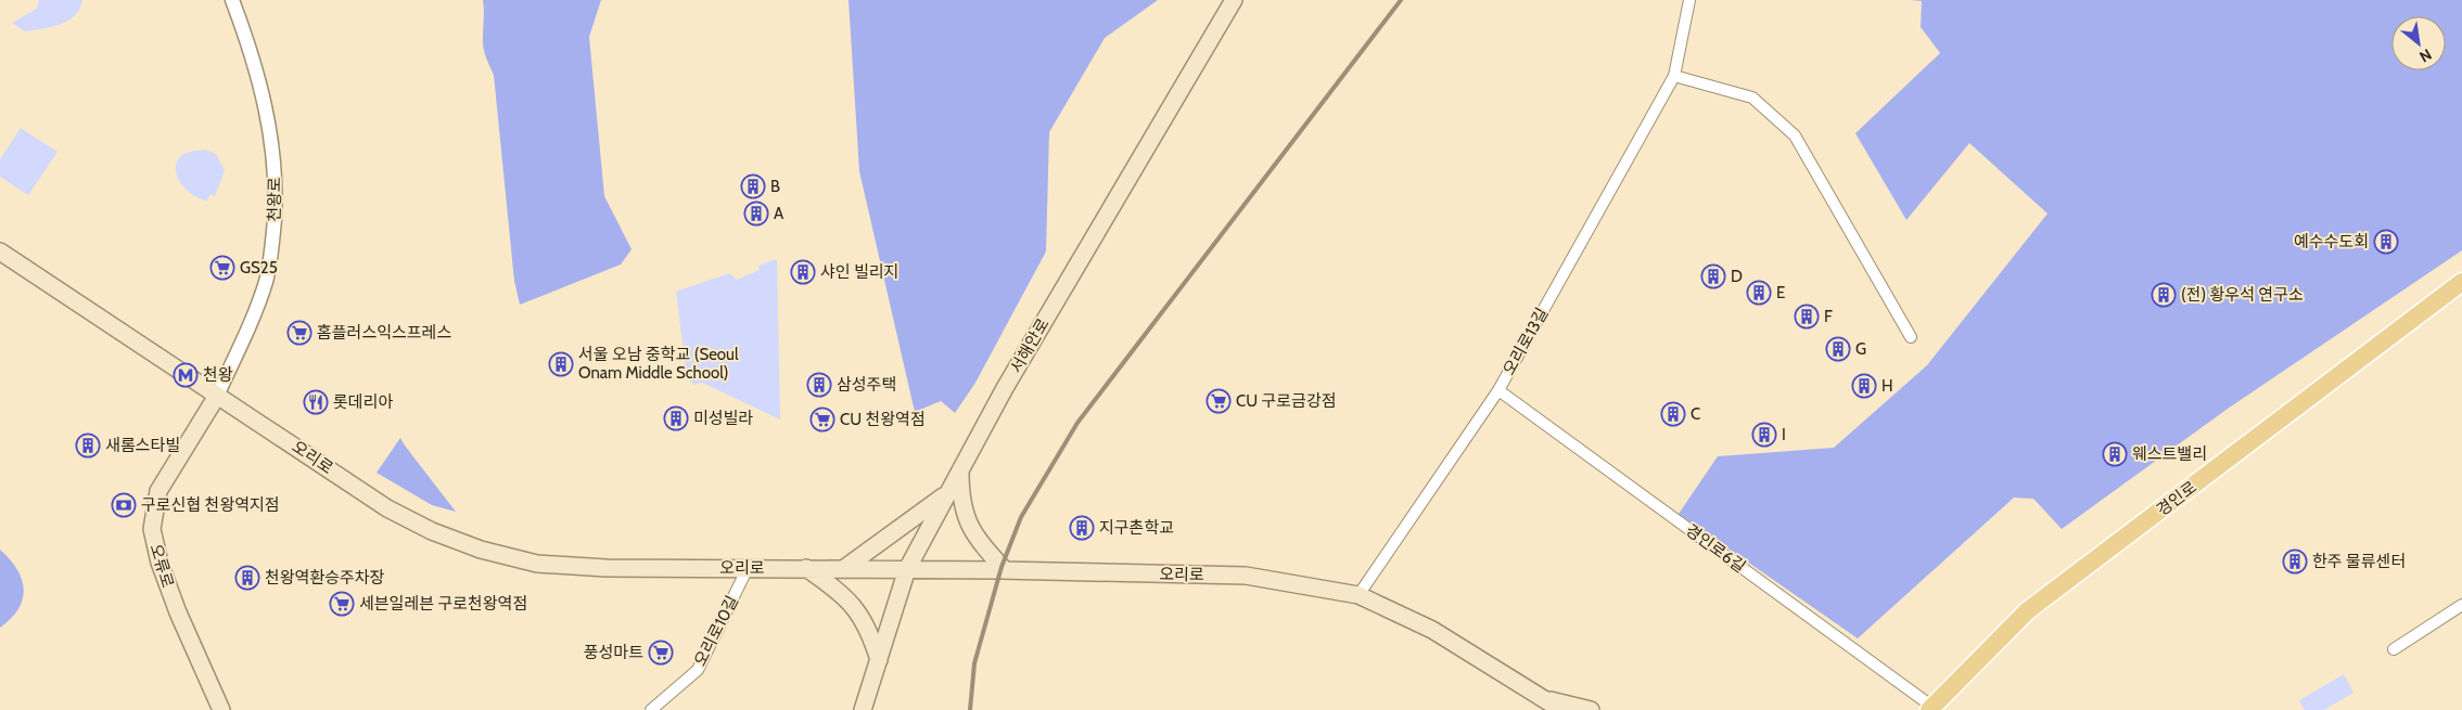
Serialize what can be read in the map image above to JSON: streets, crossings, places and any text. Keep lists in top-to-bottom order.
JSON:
{
  "streets": {
    "main road": [
      "서해안로",
      "오리로",
      "경인로",
      "오류로"
    ],
    "street": [
      "천왕로",
      "오리로13길",
      "경인로6길",
      "오리로10길"
    ]
  },
  "crossings": [
    ["천왕로", "오리로"],
    ["천왕로", "오류로"],
    ["오리로13길", "오리로"],
    ["오리로13길", "경인로6길"],
    ["서해안로", "오리로"],
    ["오리로", "오류로"],
    ["오리로", "오리로10길"],
    ["경인로", "경인로6길"]
  ],
  "places": {
    "building": [
      "B",
      "A",
      "예수수도회",
      "샤인 빌리지",
      "D",
      "E",
      "(전) 황우석 연구소",
      "F",
      "G",
      "서울 오남 중학교 (Seoul Onam Middle School)",
      "삼성주택",
      "H",
      "C",
      "미성빌라",
      "I",
      "새롬스타빌",
      "웨스트밸리",
      "지구촌학교",
      "한주 물류센터",
      "천왕역환승주차장"
    ],
    "supermarket": [
      "GS25",
      "홈플러스익스프레스",
      "CU 구로금강점",
      "CU 천왕역점",
      "세븐일레븐 구로천왕역점",
      "풍성마트"
    ],
    "metro station": ["천왕"],
    "restaurant": ["롯데리아"],
    "bank": ["구로신협 천왕역지점"]
  },
  "north": "bottom right"
}
